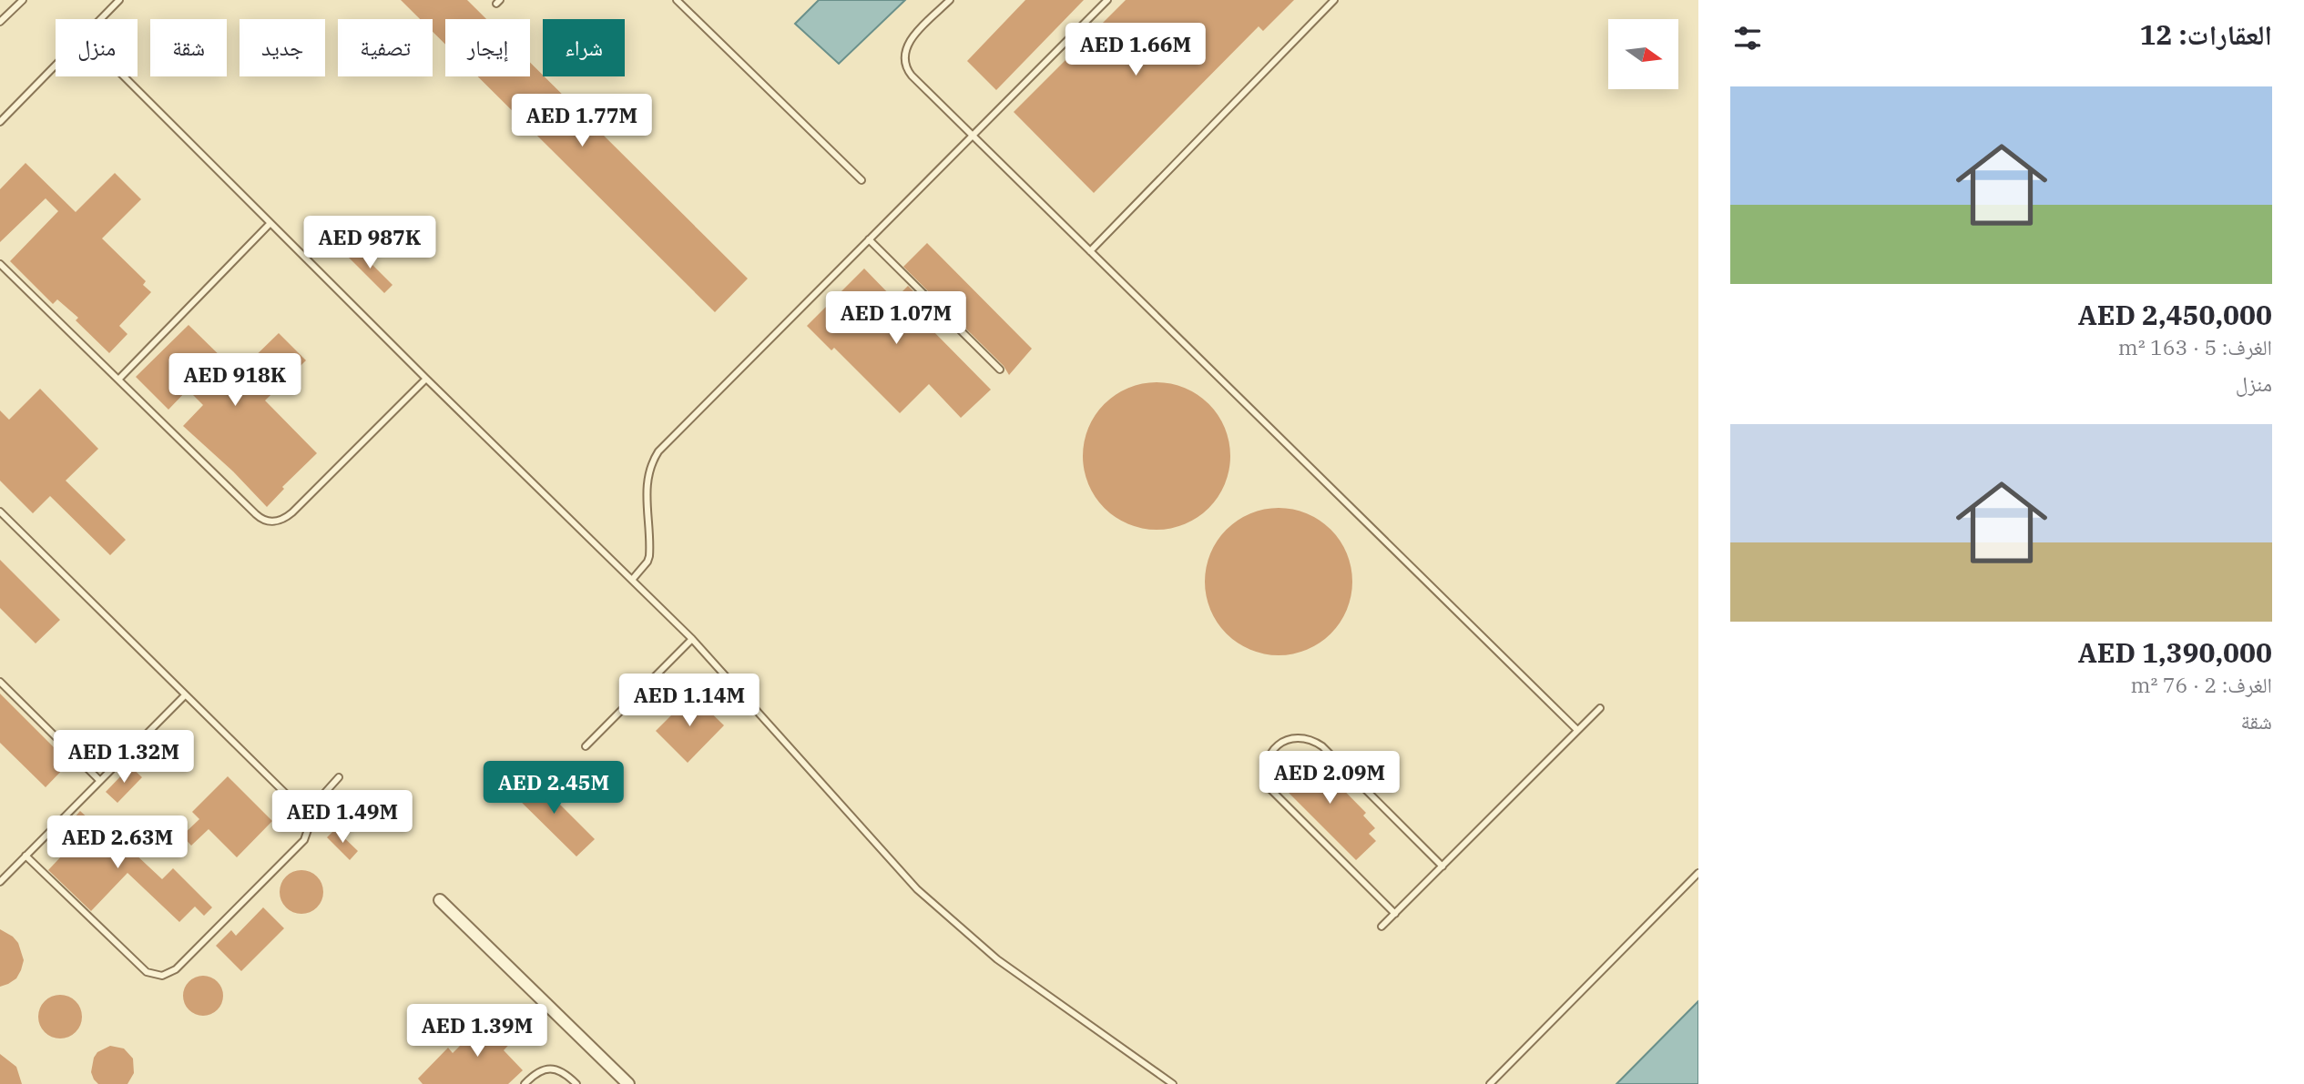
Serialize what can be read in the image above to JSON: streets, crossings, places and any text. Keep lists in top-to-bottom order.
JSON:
{
  "north": "right",
  "page": {
    "heading": "العقارات: 12",
    "chip": [
      "شراء",
      "إيجار",
      "تصفية",
      "جديد",
      "شقة",
      "منزل"
    ],
    "price": [
      "AED 1.66M",
      "AED 1.77M",
      "AED 987K",
      "AED 1.07M",
      "AED 918K",
      "AED 1.14M",
      "AED 1.32M",
      "AED 2.09M",
      "AED 2.45M",
      "AED 1.49M",
      "AED 2.63M",
      "AED 1.39M"
    ],
    "list": [
      {
        "name": "AED 2,450,000",
        "note": "الغرف: 5 · 163 m² · منزل"
      },
      {
        "name": "AED 1,390,000",
        "note": "الغرف: 2 · 76 m² · شقة"
      }
    ]
  }
}
